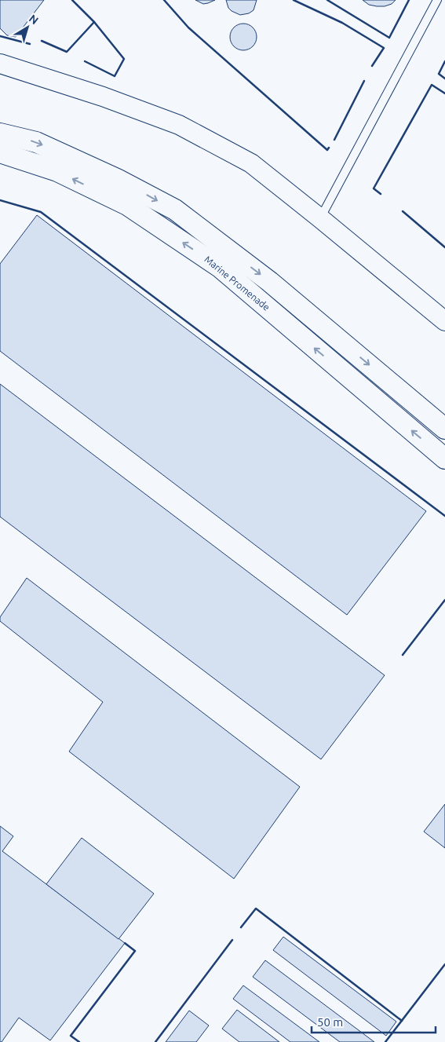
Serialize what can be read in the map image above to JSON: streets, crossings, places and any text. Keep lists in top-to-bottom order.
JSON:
{
  "streets": {
    "main road": ["Marine Promenade"]
  },
  "scale_bar": "50 m",
  "north": "top right"
}
